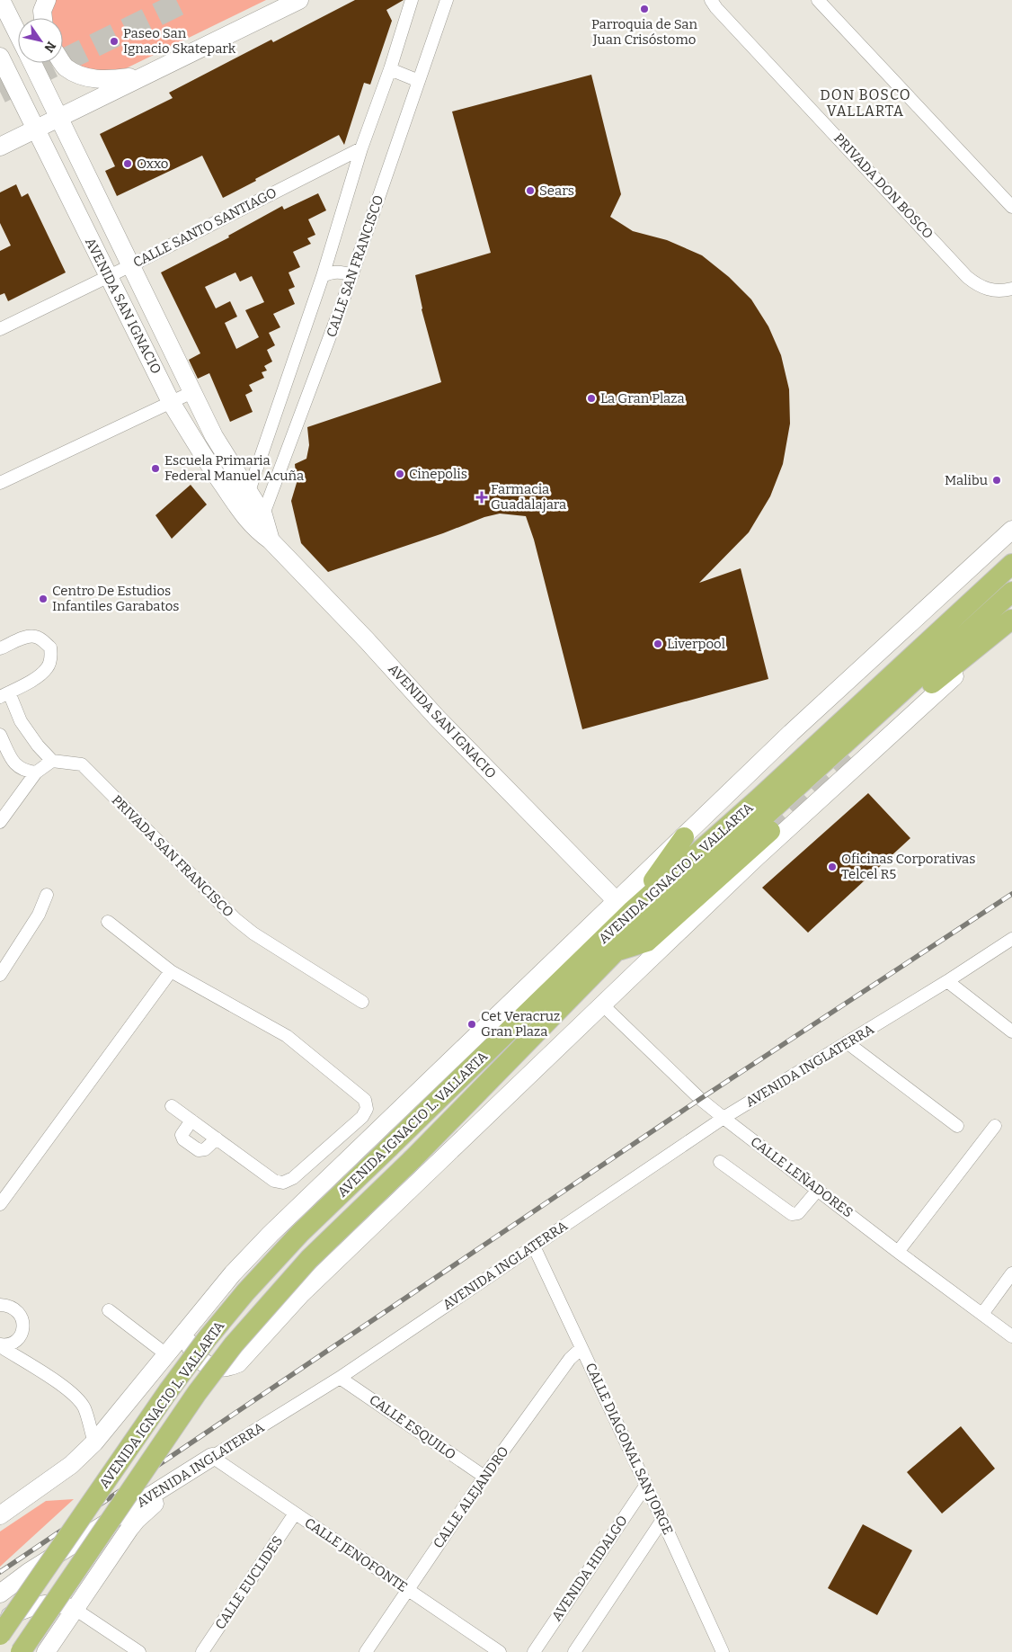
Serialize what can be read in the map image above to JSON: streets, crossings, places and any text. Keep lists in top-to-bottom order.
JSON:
{
  "streets": {
    "main road": ["AVENIDA IGNACIO L. VALLARTA"],
    "street": [
      "PRIVADA DON BOSCO",
      "CALLE SANTO SANTIAGO",
      "CALLE SAN FRANCISCO",
      "AVENIDA SAN IGNACIO",
      "PRIVADA SAN FRANCISCO",
      "AVENIDA INGLATERRA",
      "CALLE LEÑADORES",
      "CALLE ESQUILO",
      "CALLE DIAGONAL SAN JORGE",
      "CALLE ALEJANDRO",
      "CALLE JENOFONTE",
      "AVENIDA HIDALGO",
      "CALLE EUCLIDES"
    ]
  },
  "crossings": [
    ["CALLE SANTO SANTIAGO", "CALLE SAN FRANCISCO"],
    ["CALLE SANTO SANTIAGO", "AVENIDA SAN IGNACIO"],
    ["CALLE SAN FRANCISCO", "AVENIDA SAN IGNACIO"],
    ["AVENIDA SAN IGNACIO", "AVENIDA IGNACIO L. VALLARTA"],
    ["AVENIDA INGLATERRA", "CALLE LEÑADORES"],
    ["AVENIDA INGLATERRA", "CALLE ESQUILO"],
    ["AVENIDA INGLATERRA", "CALLE DIAGONAL SAN JORGE"],
    ["AVENIDA INGLATERRA", "CALLE JENOFONTE"],
    ["CALLE ESQUILO", "CALLE ALEJANDRO"],
    ["CALLE DIAGONAL SAN JORGE", "CALLE ALEJANDRO"],
    ["CALLE DIAGONAL SAN JORGE", "AVENIDA HIDALGO"],
    ["CALLE ALEJANDRO", "CALLE JENOFONTE"],
    ["CALLE JENOFONTE", "CALLE EUCLIDES"]
  ],
  "districts": ["DON BOSCO VALLARTA"],
  "places": {
    "other": [
      "Parroquia de San Juan Crisóstomo",
      "Paseo San Ignacio Skatepark",
      "Oxxo",
      "Sears",
      "La Gran Plaza",
      "Escuela Primaria Federal Manuel Acuña",
      "Cinepolis",
      "Malibu",
      "Centro De Estudios Infantiles Garabatos",
      "Liverpool",
      "Oficinas Corporativas Telcel R5",
      "Cet Veracruz Gran Plaza"
    ],
    "health": ["Farmacia Guadalajara"]
  },
  "north": "bottom right"
}
